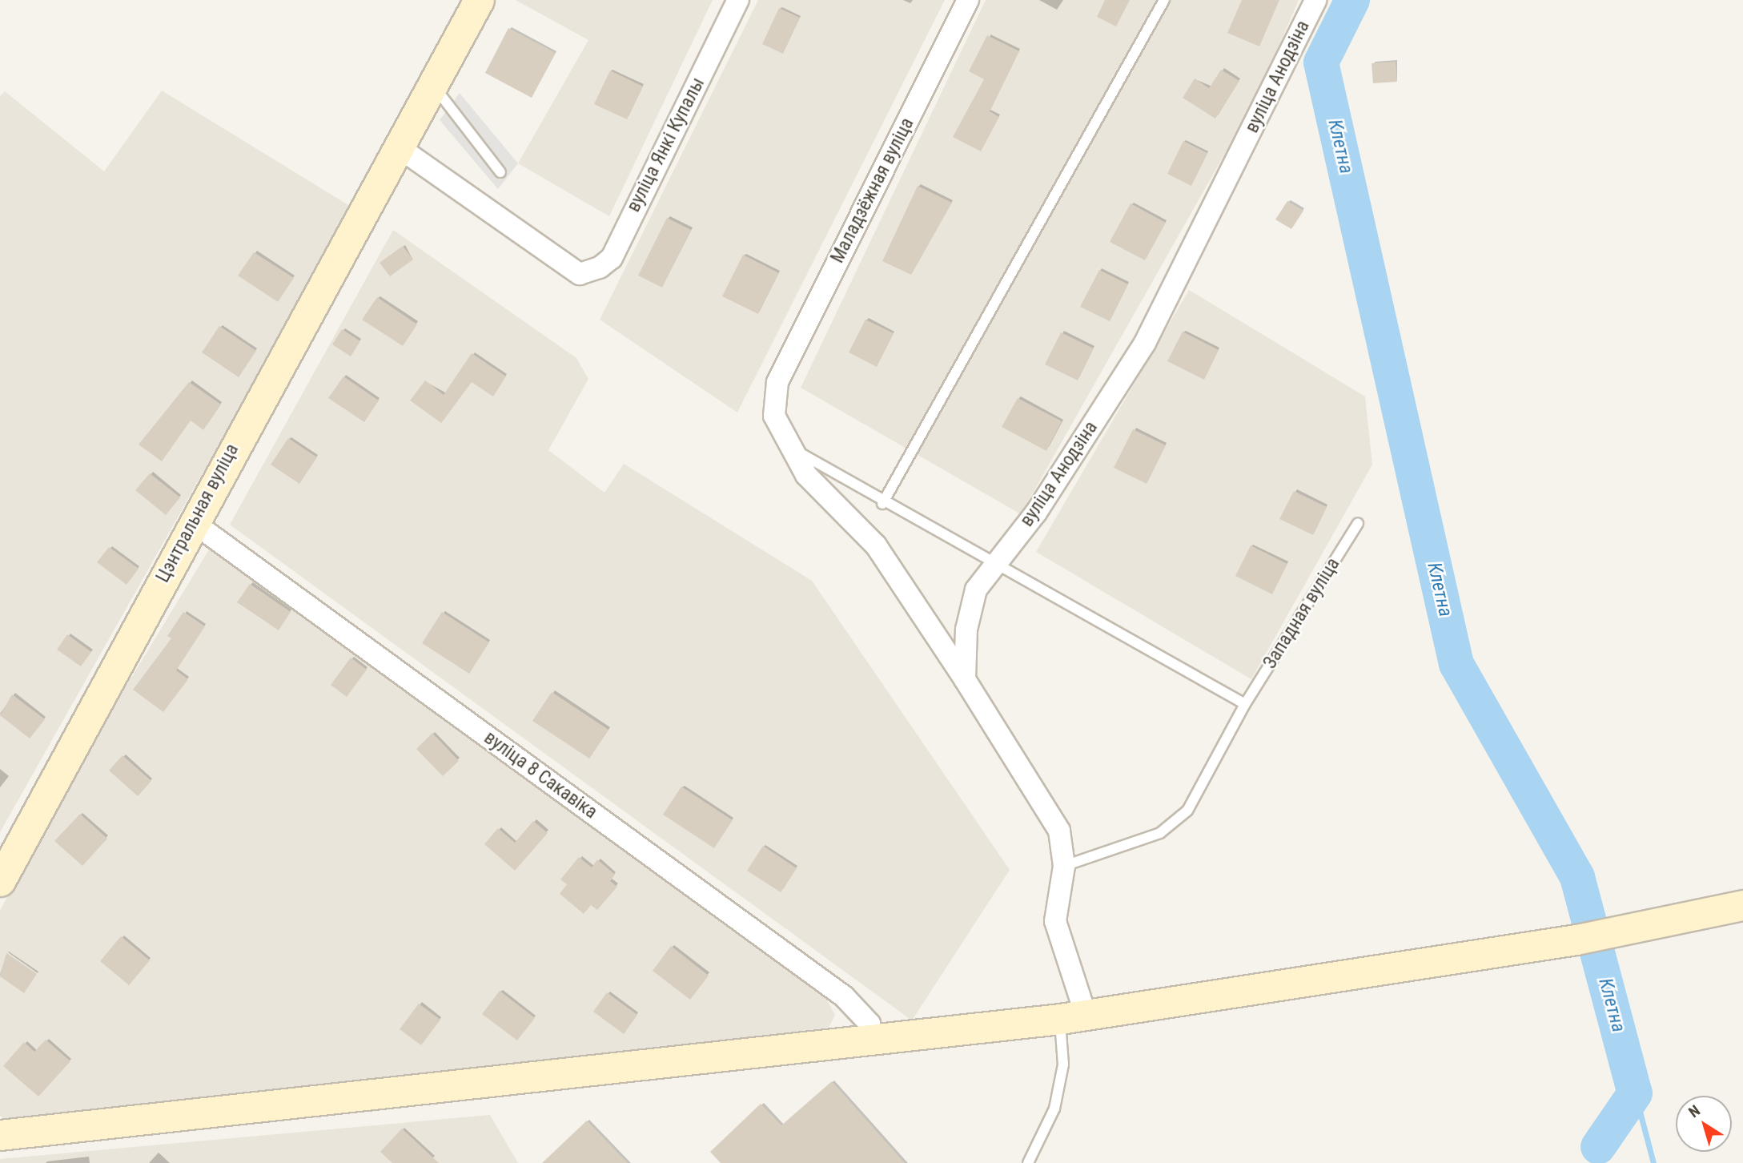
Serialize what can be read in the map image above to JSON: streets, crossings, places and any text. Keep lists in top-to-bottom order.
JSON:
{
  "streets": {
    "street": [
      "вуліца Анодзіна",
      "вуліца Янкі Купалы",
      "Маладзёжная вуліца",
      "Цэнтральная вуліца",
      "вуліца 8 Сакавіка"
    ],
    "lane": ["Западная вуліца"]
  },
  "crossings": [
    ["вуліца Янкі Купалы", "Цэнтральная вуліца"],
    ["Цэнтральная вуліца", "вуліца 8 Сакавіка"]
  ],
  "water": ["Клетна"],
  "north": "top left"
}
